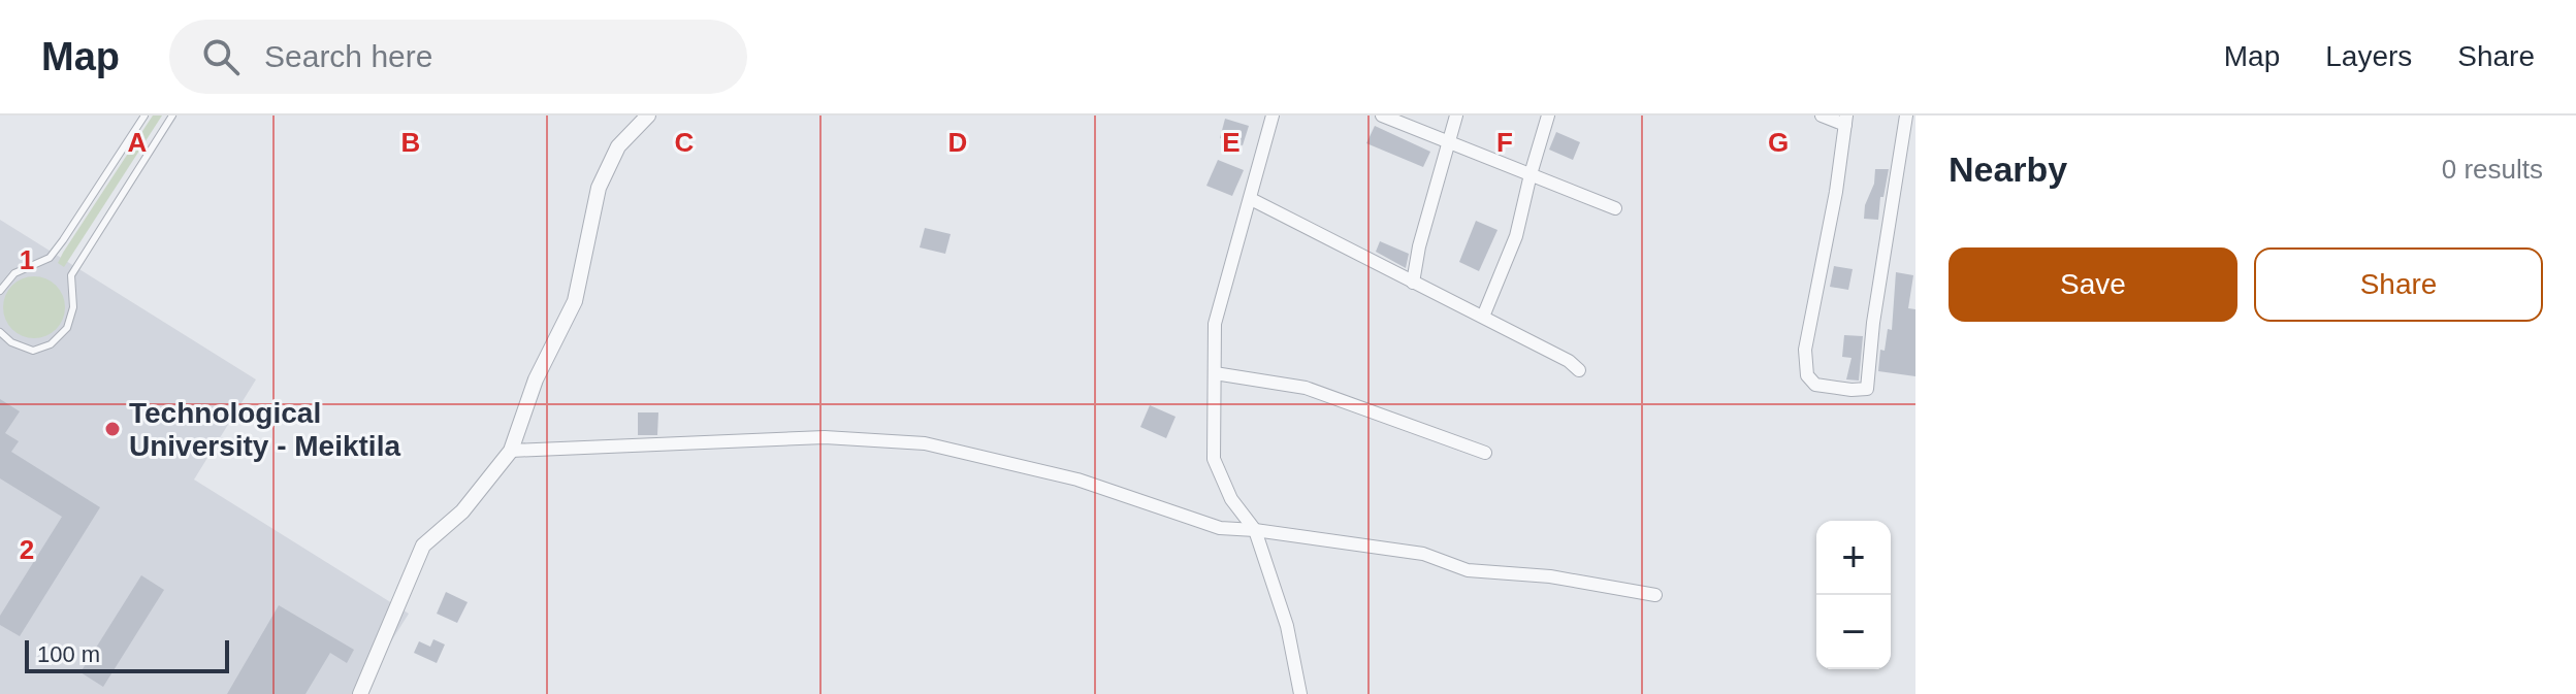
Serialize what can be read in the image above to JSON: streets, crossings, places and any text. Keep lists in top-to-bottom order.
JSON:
{
  "places": ["Technological University - Meiktila"],
  "scale_bar": "100 m",
  "page": {
    "header": "Map",
    "search": "Search here",
    "nav": ["Map", "Layers", "Share"],
    "heading": ["Nearby", "0 results"],
    "buttons": ["Save", "Share"],
    "map_buttons": ["+", "−"],
    "scale": "100 m"
  },
  "grid": {
    "columns": [
      "A",
      "B",
      "C",
      "D",
      "E",
      "F",
      "G"
    ],
    "rows": ["1", "2"]
  }
}
